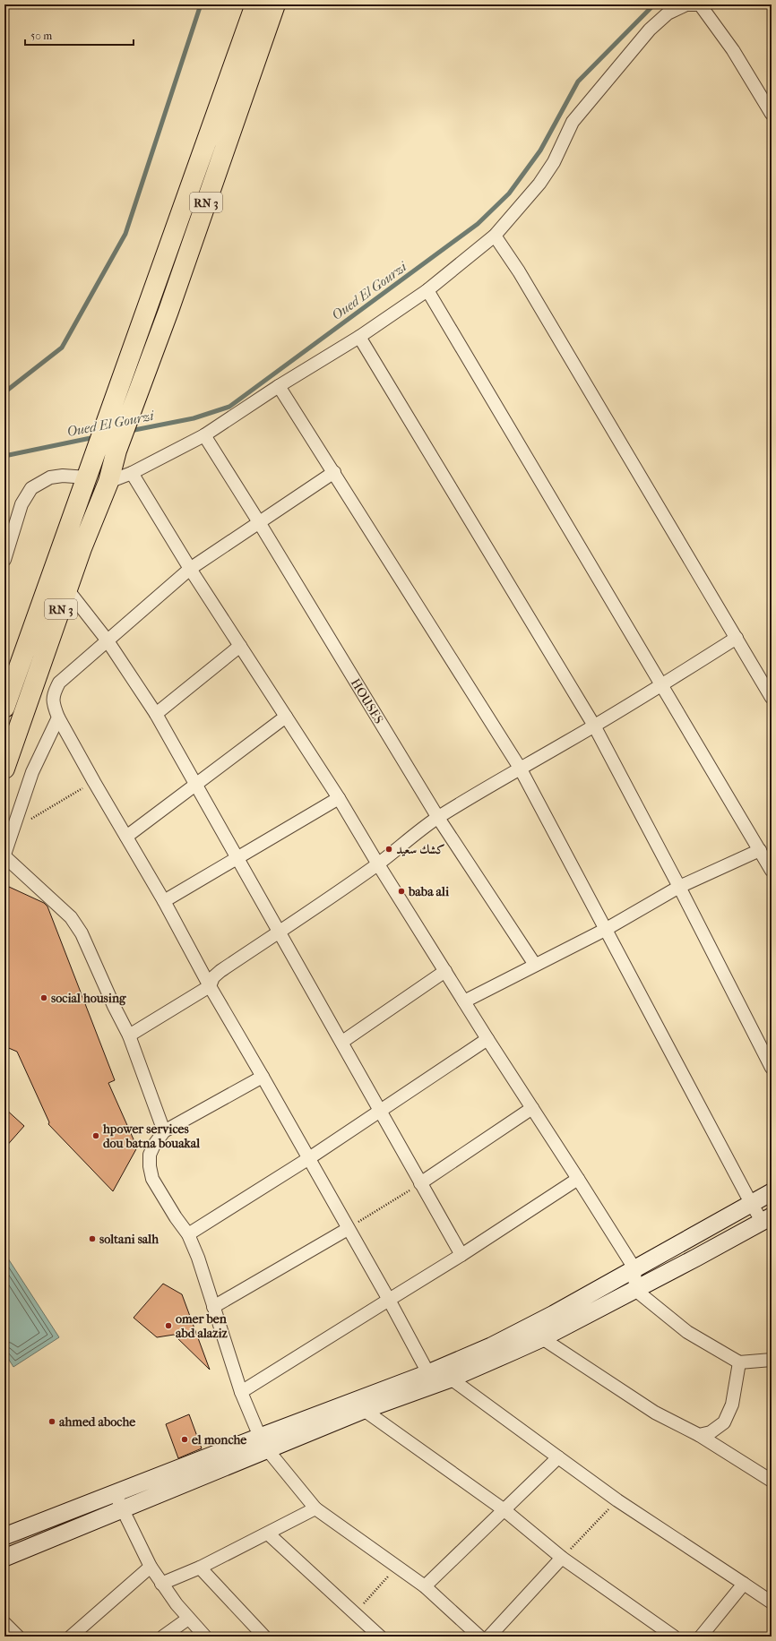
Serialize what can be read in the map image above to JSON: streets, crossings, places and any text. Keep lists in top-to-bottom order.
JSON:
{
  "streets": {
    "highway": ["RN 3"],
    "street": ["HOUSES"]
  },
  "water": ["Oued El Gourzi"],
  "places": [
    "كشك سعيد",
    "baba ali",
    "social housing",
    "hpower services dou batna bouakal",
    "soltani salh",
    "omer ben abd alaziz",
    "ahmed aboche",
    "el monche"
  ],
  "scale_bar": "50 m"
}
